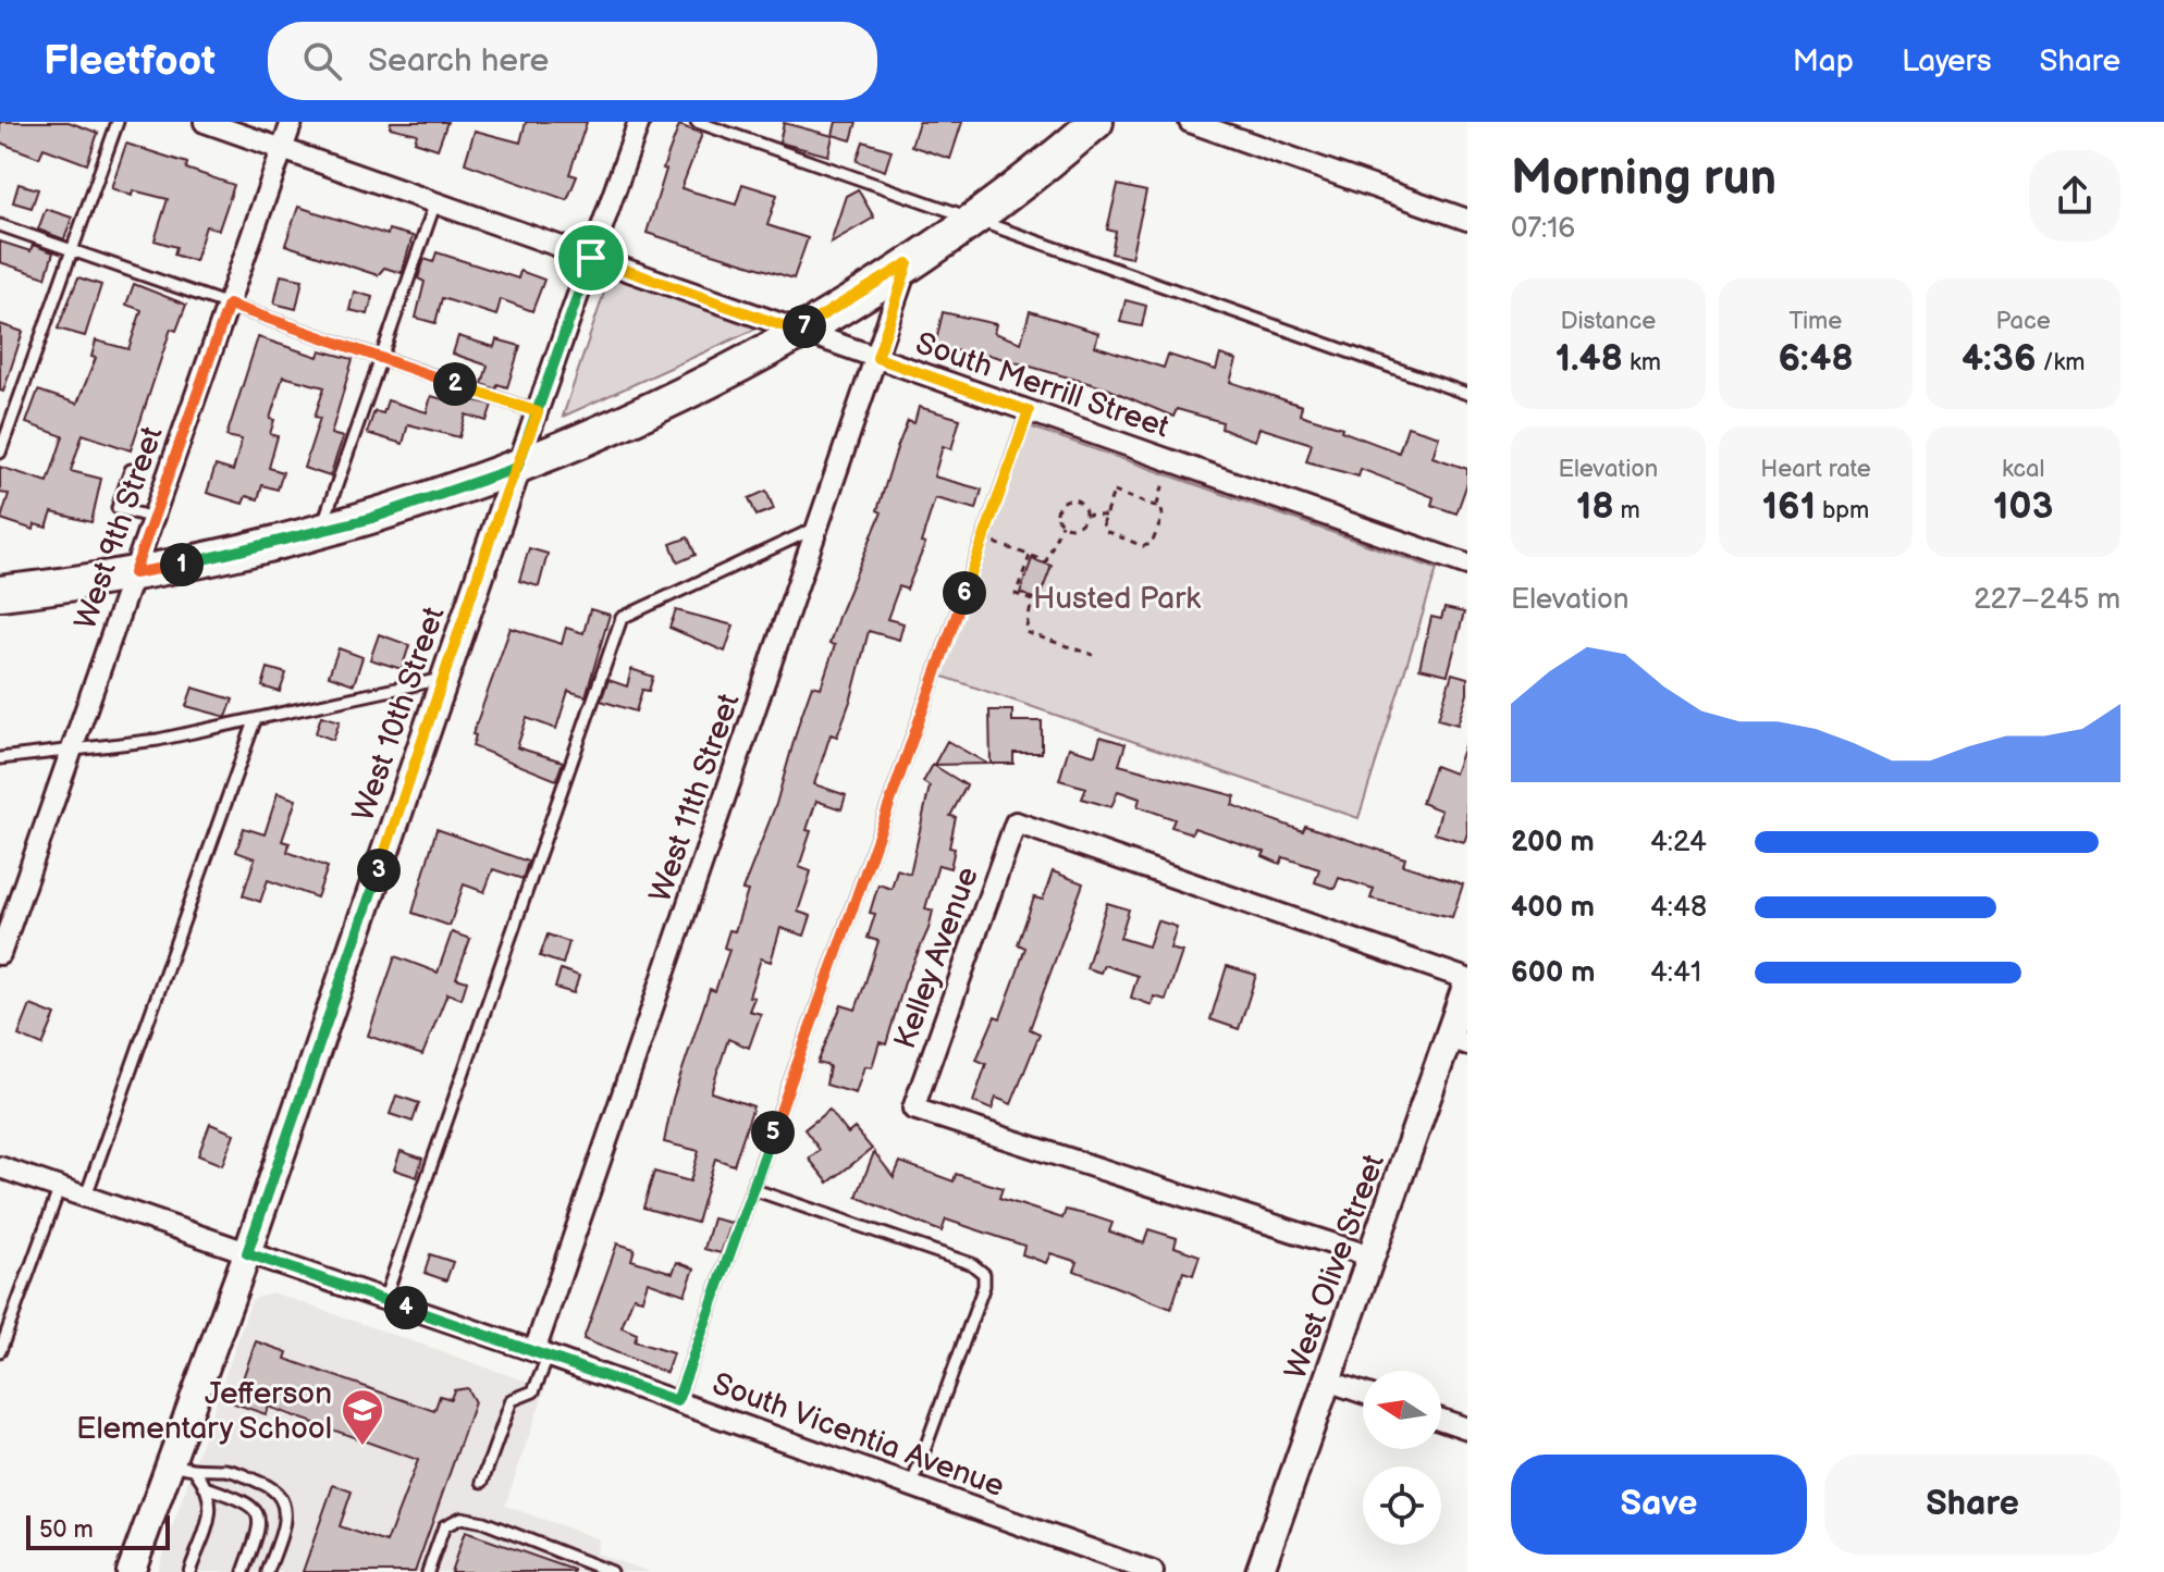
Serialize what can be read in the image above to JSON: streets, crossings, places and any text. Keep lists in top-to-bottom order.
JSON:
{
  "streets": {
    "street": [
      "South Merrill Street",
      "West 9th Street",
      "West 10th Street",
      "West 11th Street",
      "Kelley Avenue",
      "West Olive Street",
      "South Vicentia Avenue"
    ]
  },
  "crossings": [
    ["South Merrill Street", "West 9th Street"],
    ["South Merrill Street", "West 10th Street"],
    ["South Merrill Street", "West 11th Street"],
    ["West 10th Street", "South Vicentia Avenue"],
    ["West 11th Street", "South Vicentia Avenue"],
    ["Kelley Avenue", "West Olive Street"]
  ],
  "parks": ["Husted Park"],
  "places": {
    "school or university": ["Jefferson Elementary School"]
  },
  "scale_bar": "50 m",
  "north": "left",
  "page": {
    "header": "Fleetfoot",
    "search": "Search here",
    "nav": ["Map", "Layers", "Share"],
    "heading": ["Morning run", "07:16"],
    "stats": [
      ["Distance", "1.48 km"],
      ["Time", "6:48"],
      ["Pace", "4:36 /km"],
      ["Elevation", "18 m"],
      ["Heart rate", "161 bpm"],
      ["kcal", "103"]
    ],
    "pins": [
      "7",
      "2",
      "1",
      "6",
      "3",
      "5",
      "4"
    ],
    "chart": ["Elevation", "227–245 m"],
    "list": [
      {
        "name": "200 m",
        "note": "4:24"
      },
      {
        "name": "400 m",
        "note": "4:48"
      },
      {
        "name": "600 m",
        "note": "4:41"
      }
    ],
    "buttons": ["Save", "Share"],
    "scale": "50 m"
  }
}
